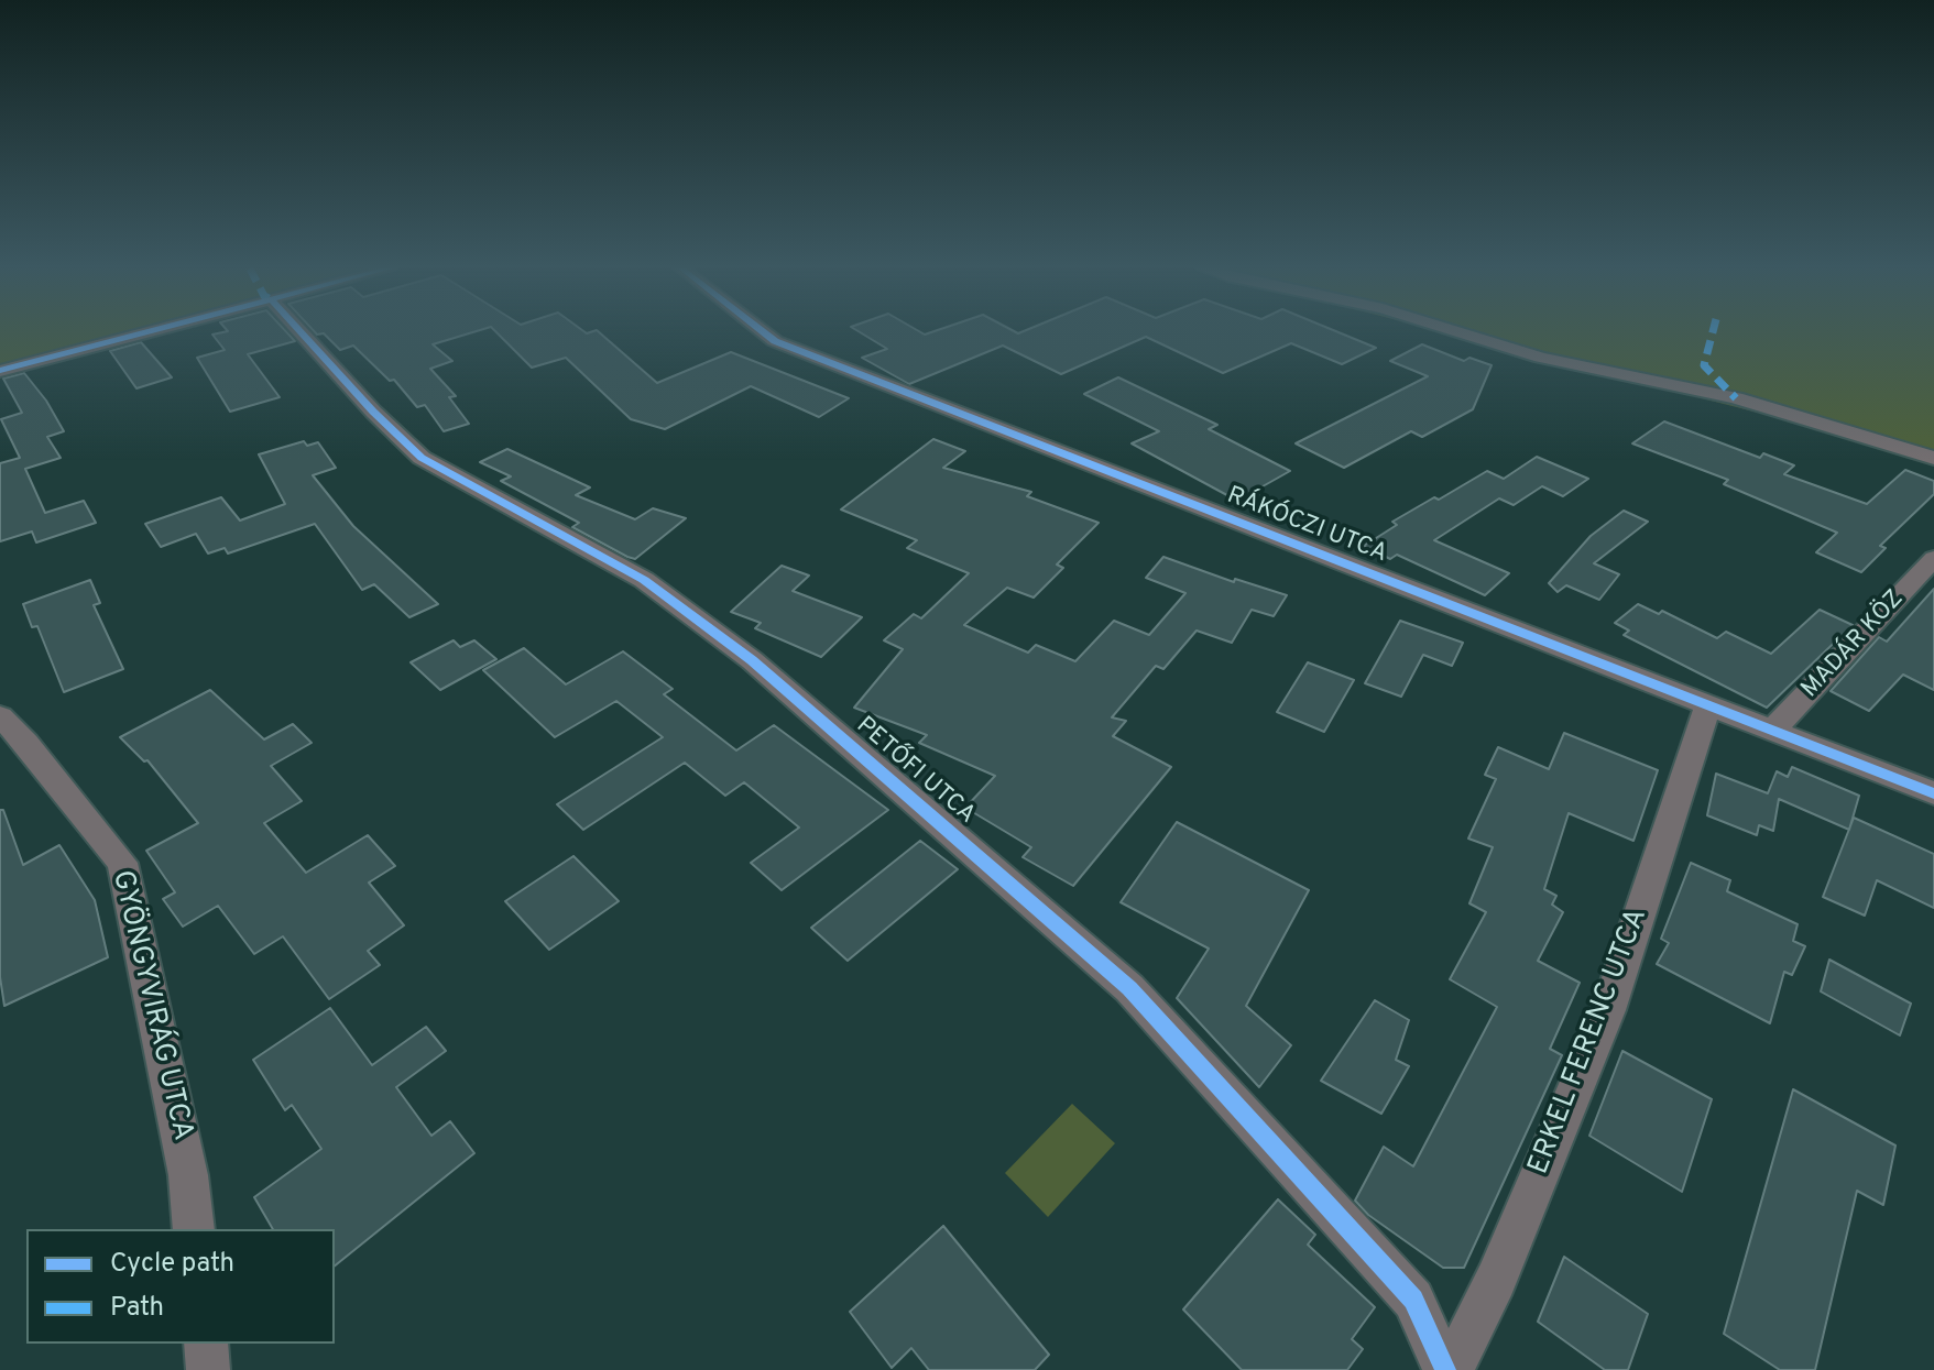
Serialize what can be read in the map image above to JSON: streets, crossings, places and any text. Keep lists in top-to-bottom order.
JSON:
{
  "streets": {
    "street": [
      "RÁKÓCZI UTCA",
      "MADÁR KÖZ",
      "PETŐFI UTCA",
      "GYÖNGYVIRÁG UTCA",
      "ERKEL FERENC UTCA"
    ]
  },
  "crossings": [
    ["RÁKÓCZI UTCA", "MADÁR KÖZ"],
    ["RÁKÓCZI UTCA", "ERKEL FERENC UTCA"],
    ["PETŐFI UTCA", "ERKEL FERENC UTCA"]
  ],
  "legend": ["Cycle path", "Path"]
}
